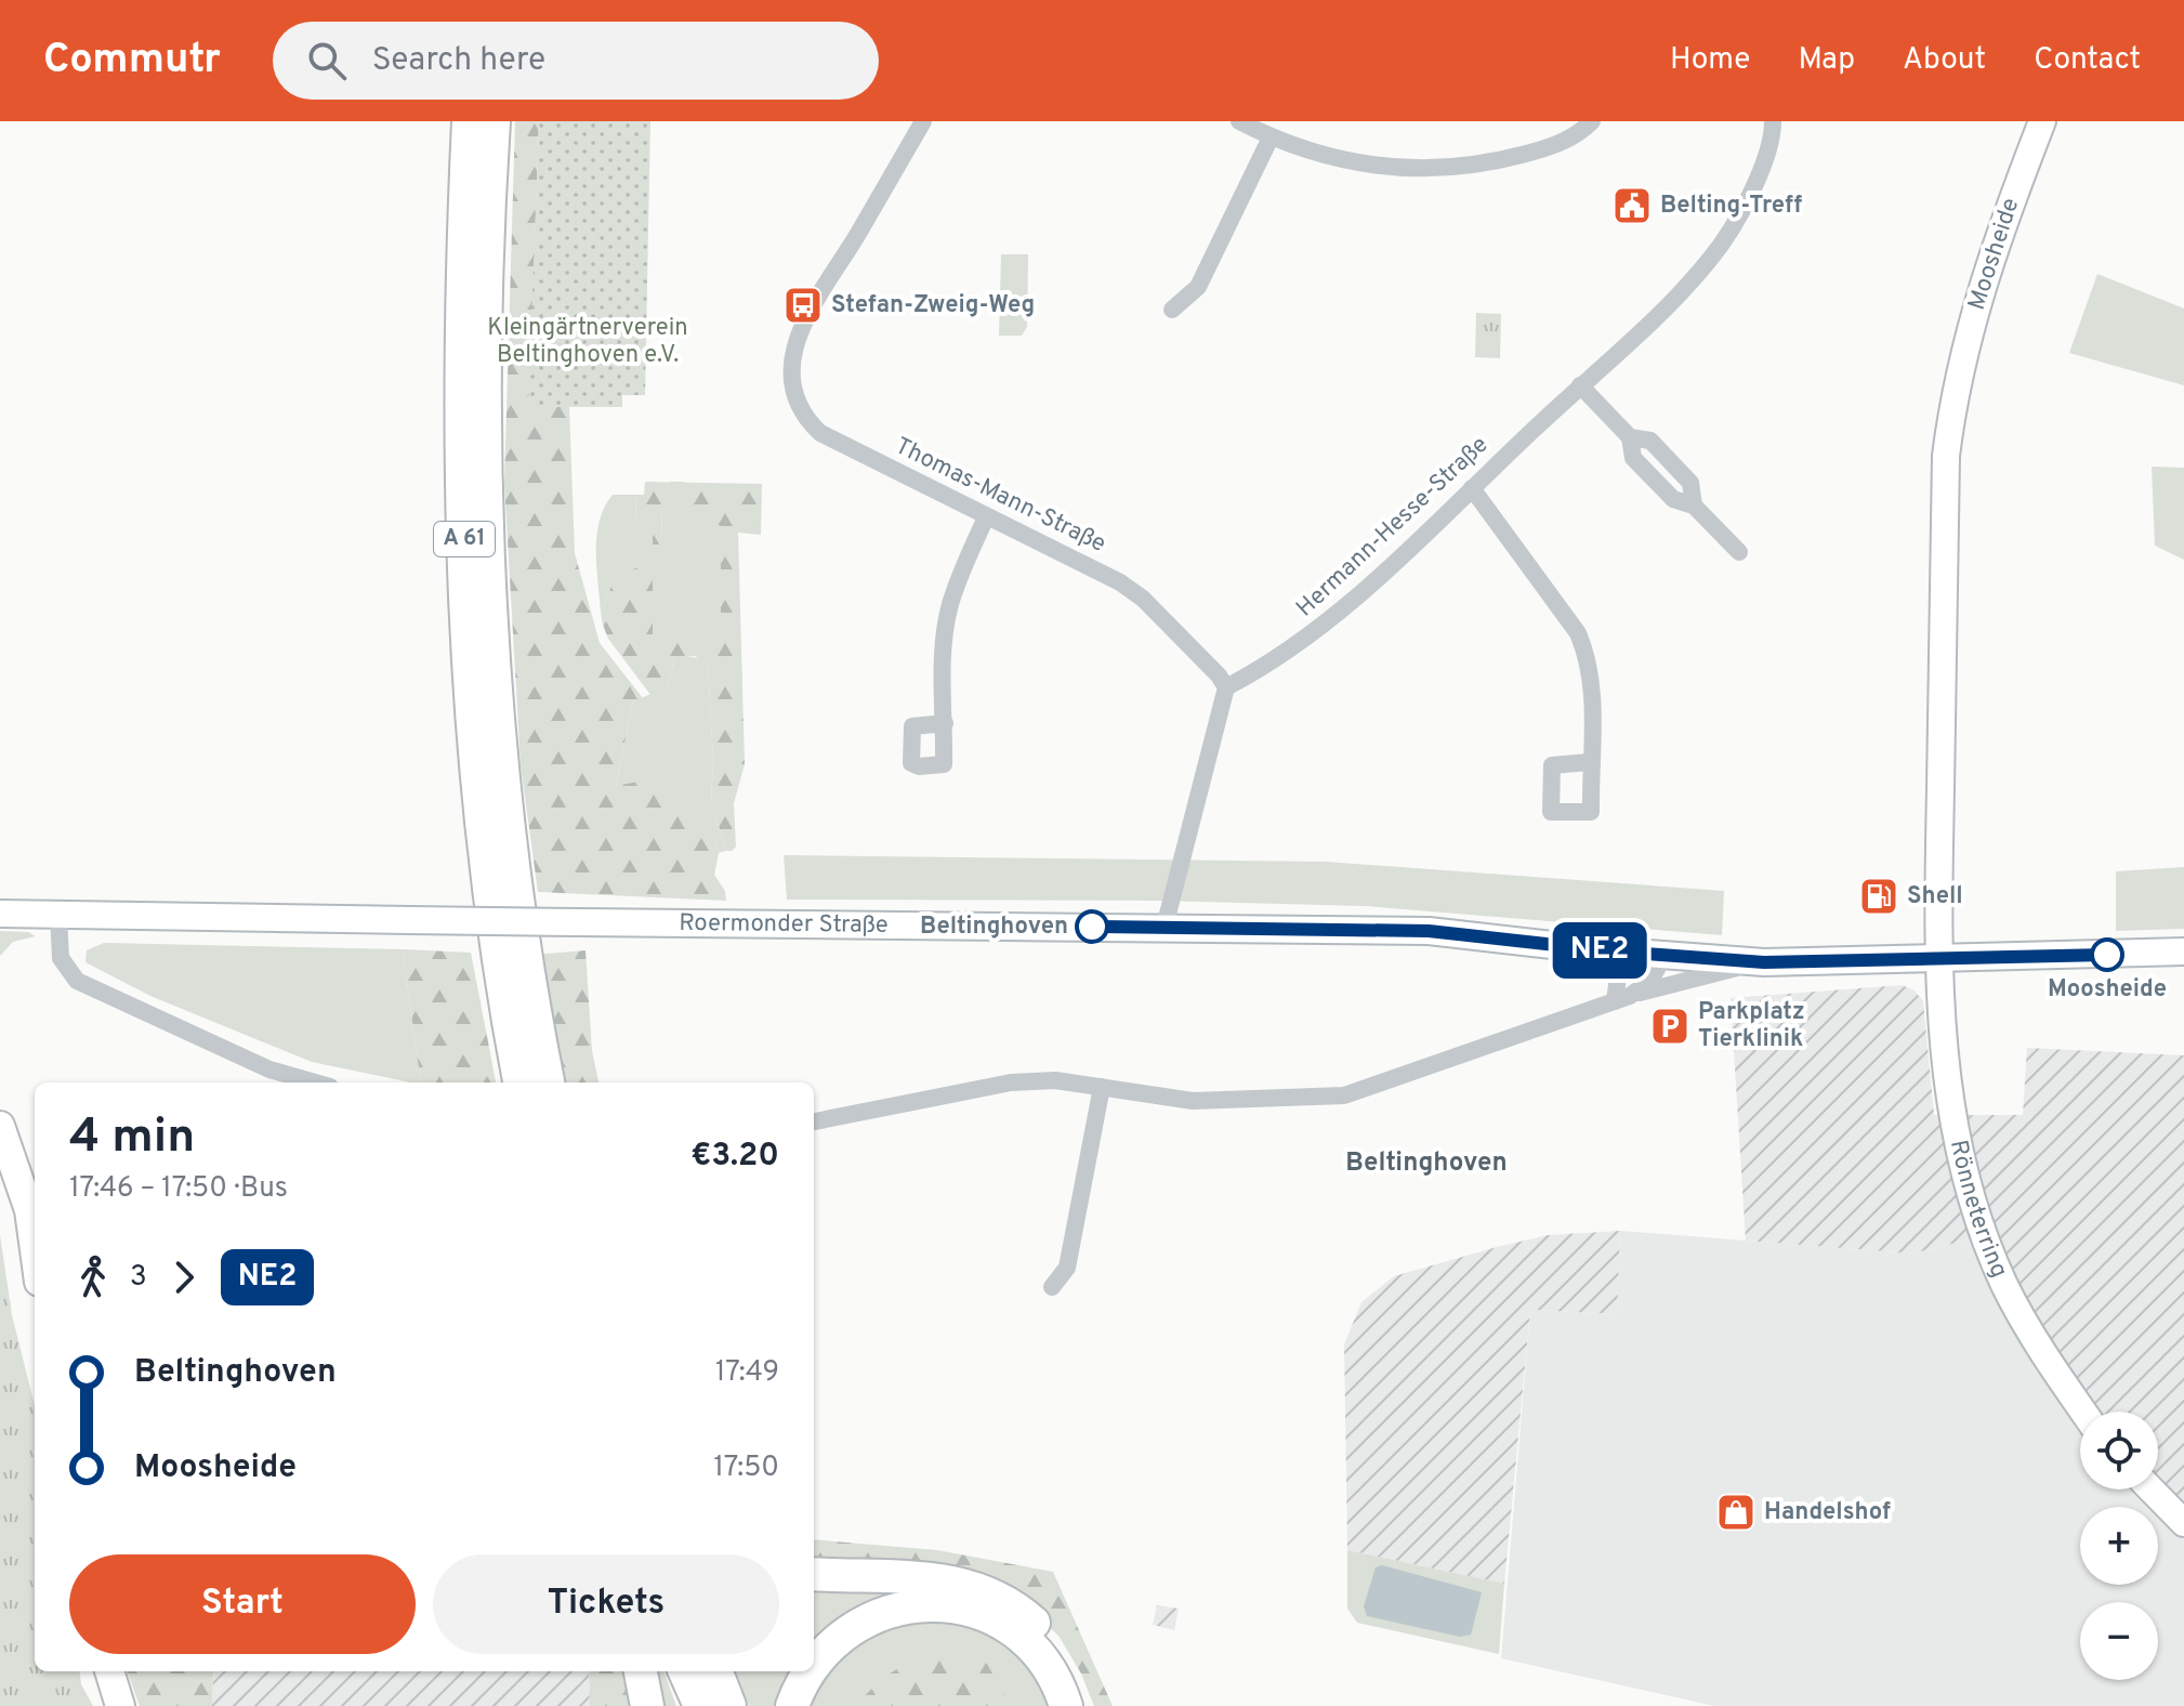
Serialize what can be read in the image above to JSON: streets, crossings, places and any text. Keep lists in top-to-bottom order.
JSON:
{
  "streets": {
    "highway": ["A 61"],
    "main road": ["Moosheide", "Roermonder Straße", "Rönneterring"],
    "street": ["Thomas-Mann-Straße", "Hermann-Hesse-Straße"]
  },
  "crossings": [
    ["Moosheide", "Roermonder Straße"],
    ["Moosheide", "Rönneterring"],
    ["Thomas-Mann-Straße", "Hermann-Hesse-Straße"],
    ["Roermonder Straße", "Rönneterring"]
  ],
  "districts": ["Beltinghoven"],
  "parks": ["Kleingärtnerverein Beltinghoven e.V."],
  "places": {
    "public building": ["Belting-Treff"],
    "bus stop": ["Stefan-Zweig-Weg"],
    "fuel station": ["Shell"],
    "other": ["Beltinghoven", "Moosheide"],
    "parking": ["Parkplatz Tierklinik"],
    "shop": ["Handelshof"]
  },
  "lines": ["bus line NE2"],
  "page": {
    "header": "Commutr",
    "search": "Search here",
    "nav": [
      "Home",
      "Map",
      "About",
      "Contact"
    ],
    "on_map": "NE2",
    "heading": ["4 min", "17:46 – 17:50 · Bus", "€3.20"],
    "legs": ["3", "NE2"],
    "list": [
      {
        "name": "Beltinghoven",
        "value": "17:49"
      },
      {
        "name": "Moosheide",
        "value": "17:50"
      }
    ],
    "map_buttons": ["+", "−"],
    "buttons": ["Start", "Tickets"]
  }
}
